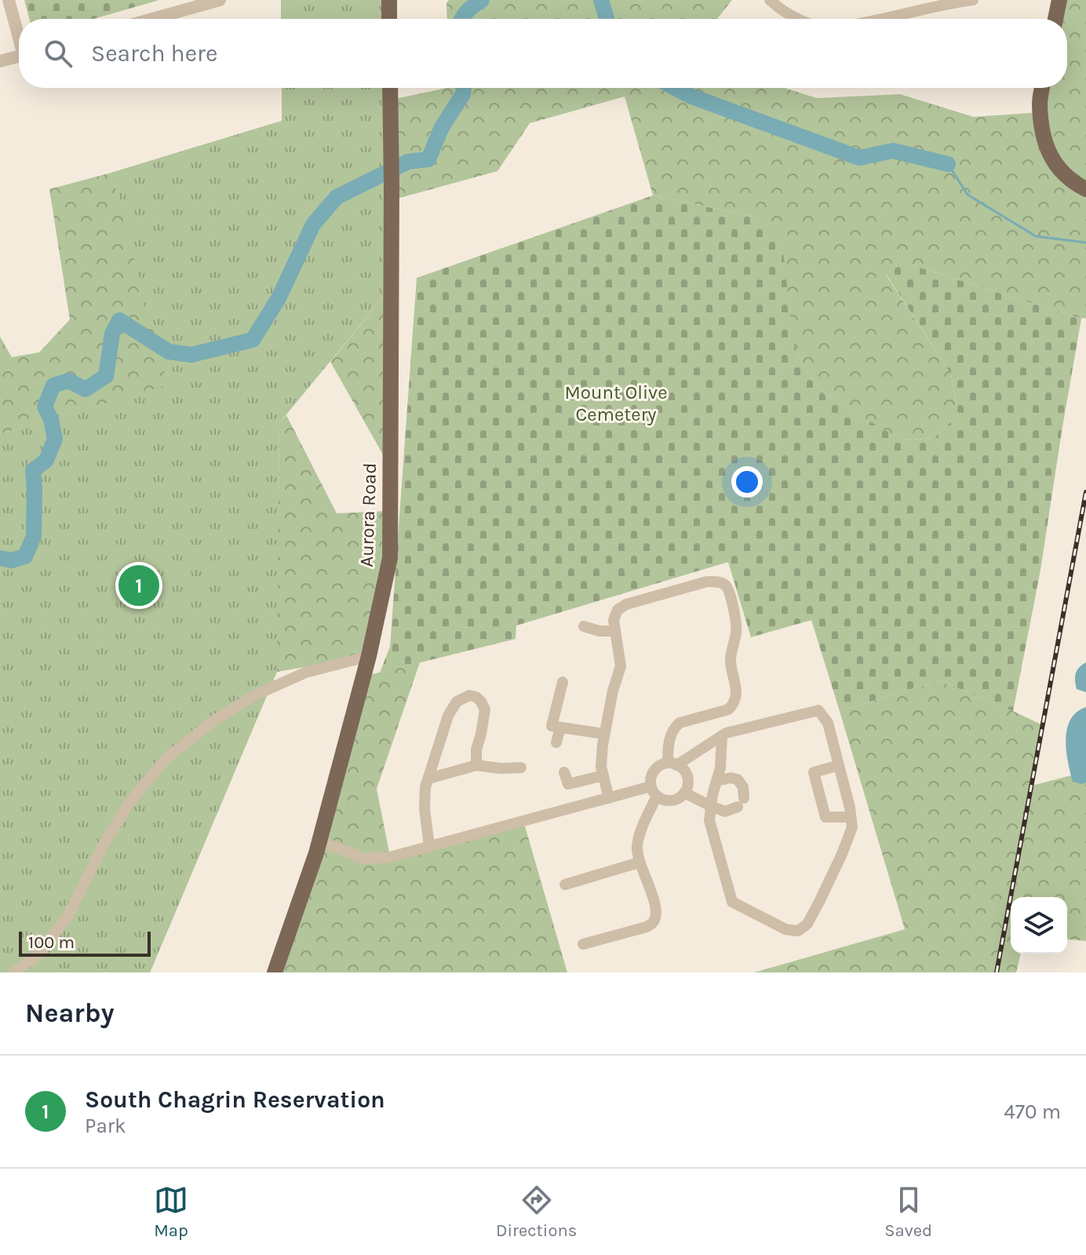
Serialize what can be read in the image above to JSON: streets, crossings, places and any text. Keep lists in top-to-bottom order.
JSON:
{
  "streets": {
    "main road": ["Aurora Road"]
  },
  "parks": ["Mount Olive Cemetery"],
  "scale_bar": "100 m",
  "page": {
    "search": "Search here",
    "pins": "1",
    "scale": "100 m",
    "heading": "Nearby",
    "list": [
      {
        "mark": "1",
        "name": "South Chagrin Reservation",
        "note": "Park",
        "value": "470 m"
      }
    ],
    "nav": ["Map", "Directions", "Saved"]
  }
}
